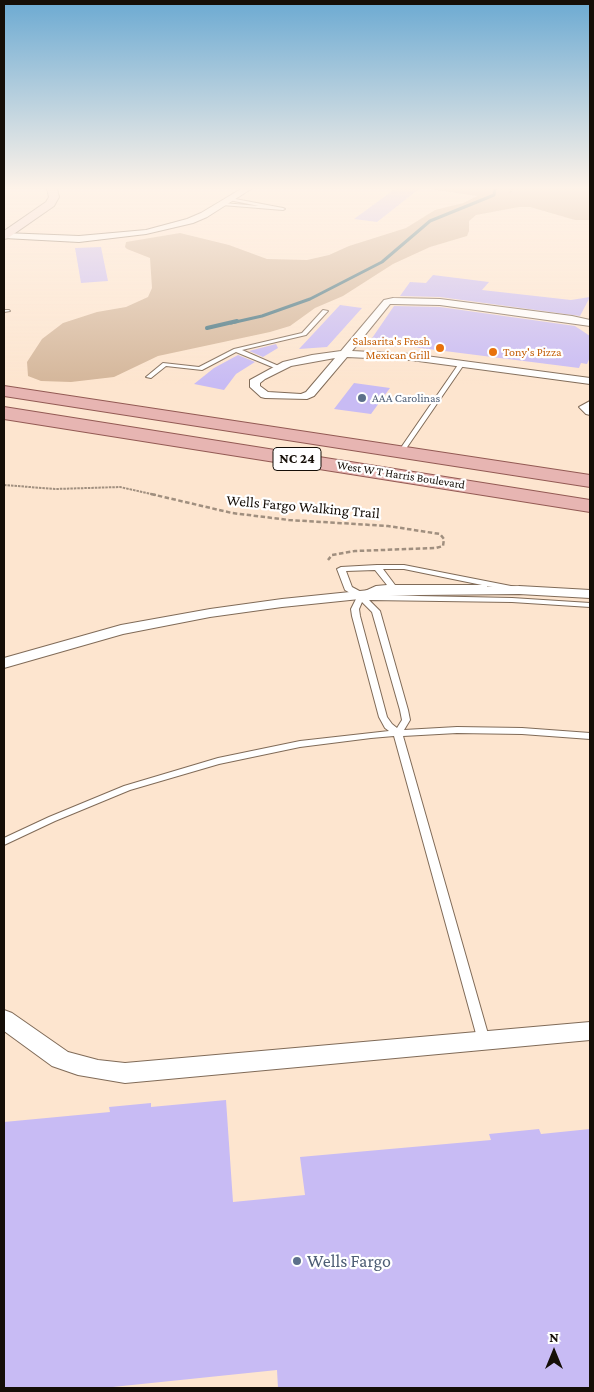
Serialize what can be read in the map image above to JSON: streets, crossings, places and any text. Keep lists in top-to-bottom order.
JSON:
{
  "streets": {
    "main road": ["NC 24", "West W T Harris Boulevard"],
    "path": ["Wells Fargo Walking Trail"]
  },
  "places": [
    "Salsarita's Fresh Mexican Grill",
    "Tony's Pizza",
    "AAA Carolinas",
    "Wells Fargo"
  ],
  "north": "top"
}
